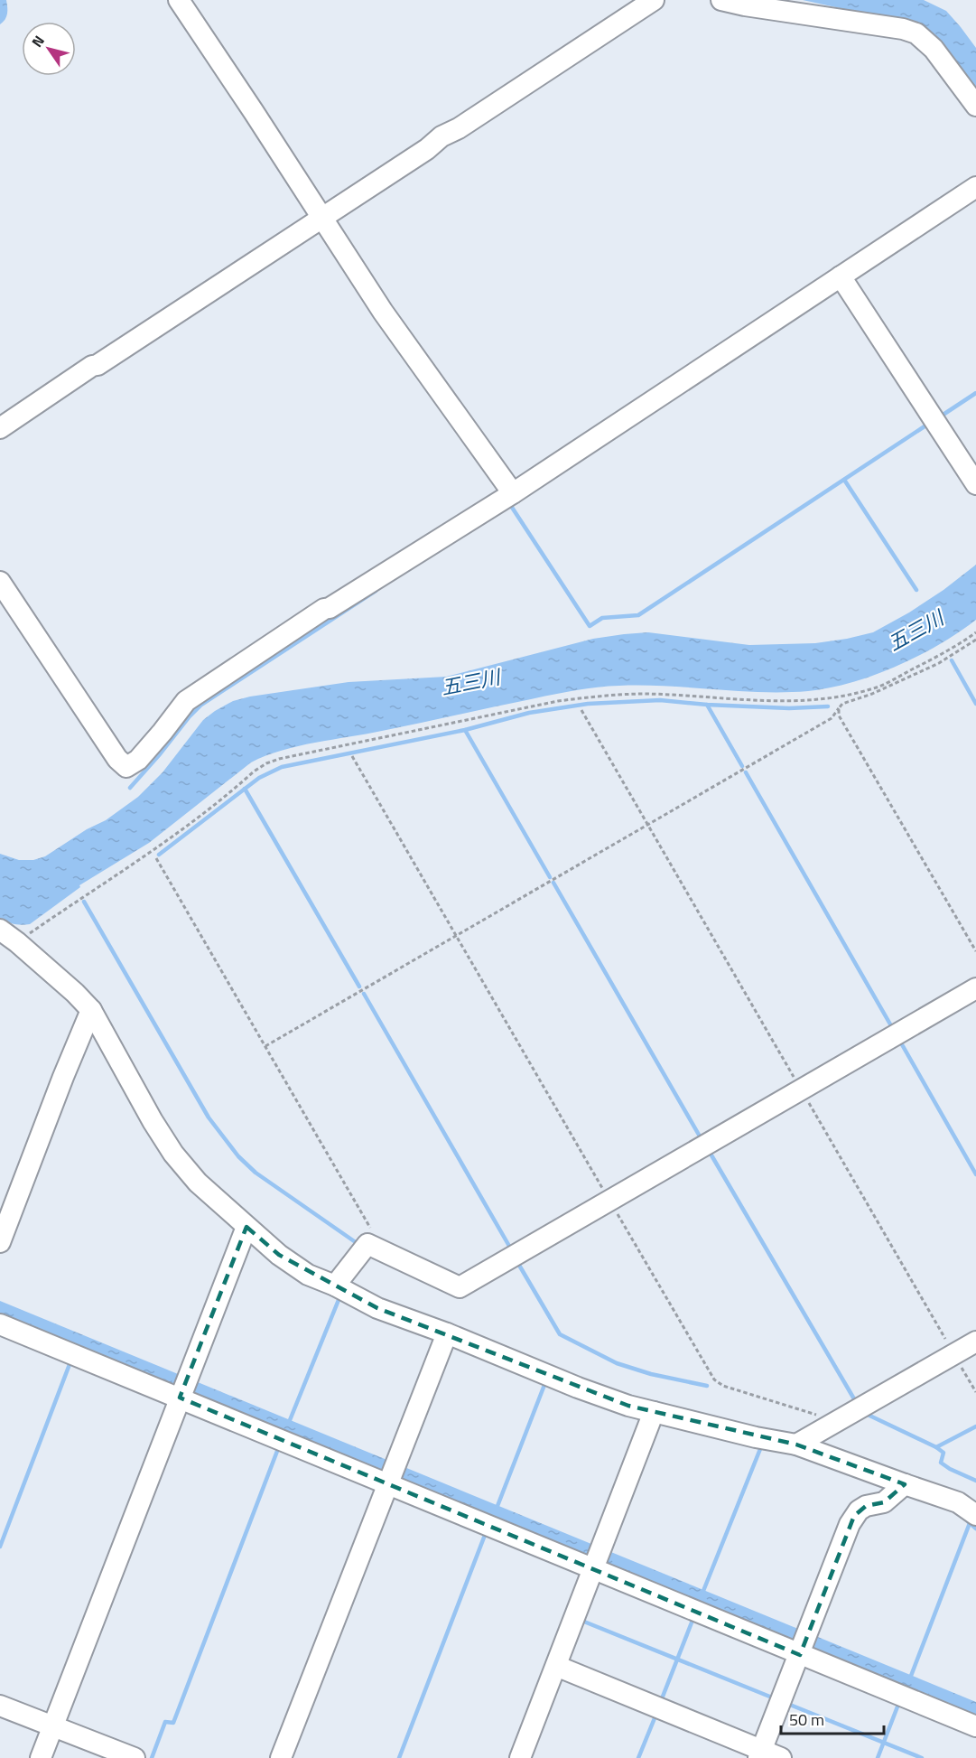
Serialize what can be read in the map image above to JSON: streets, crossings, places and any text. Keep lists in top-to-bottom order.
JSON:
{
  "water": ["五三川"],
  "scale_bar": "50 m",
  "north": "top left"
}
